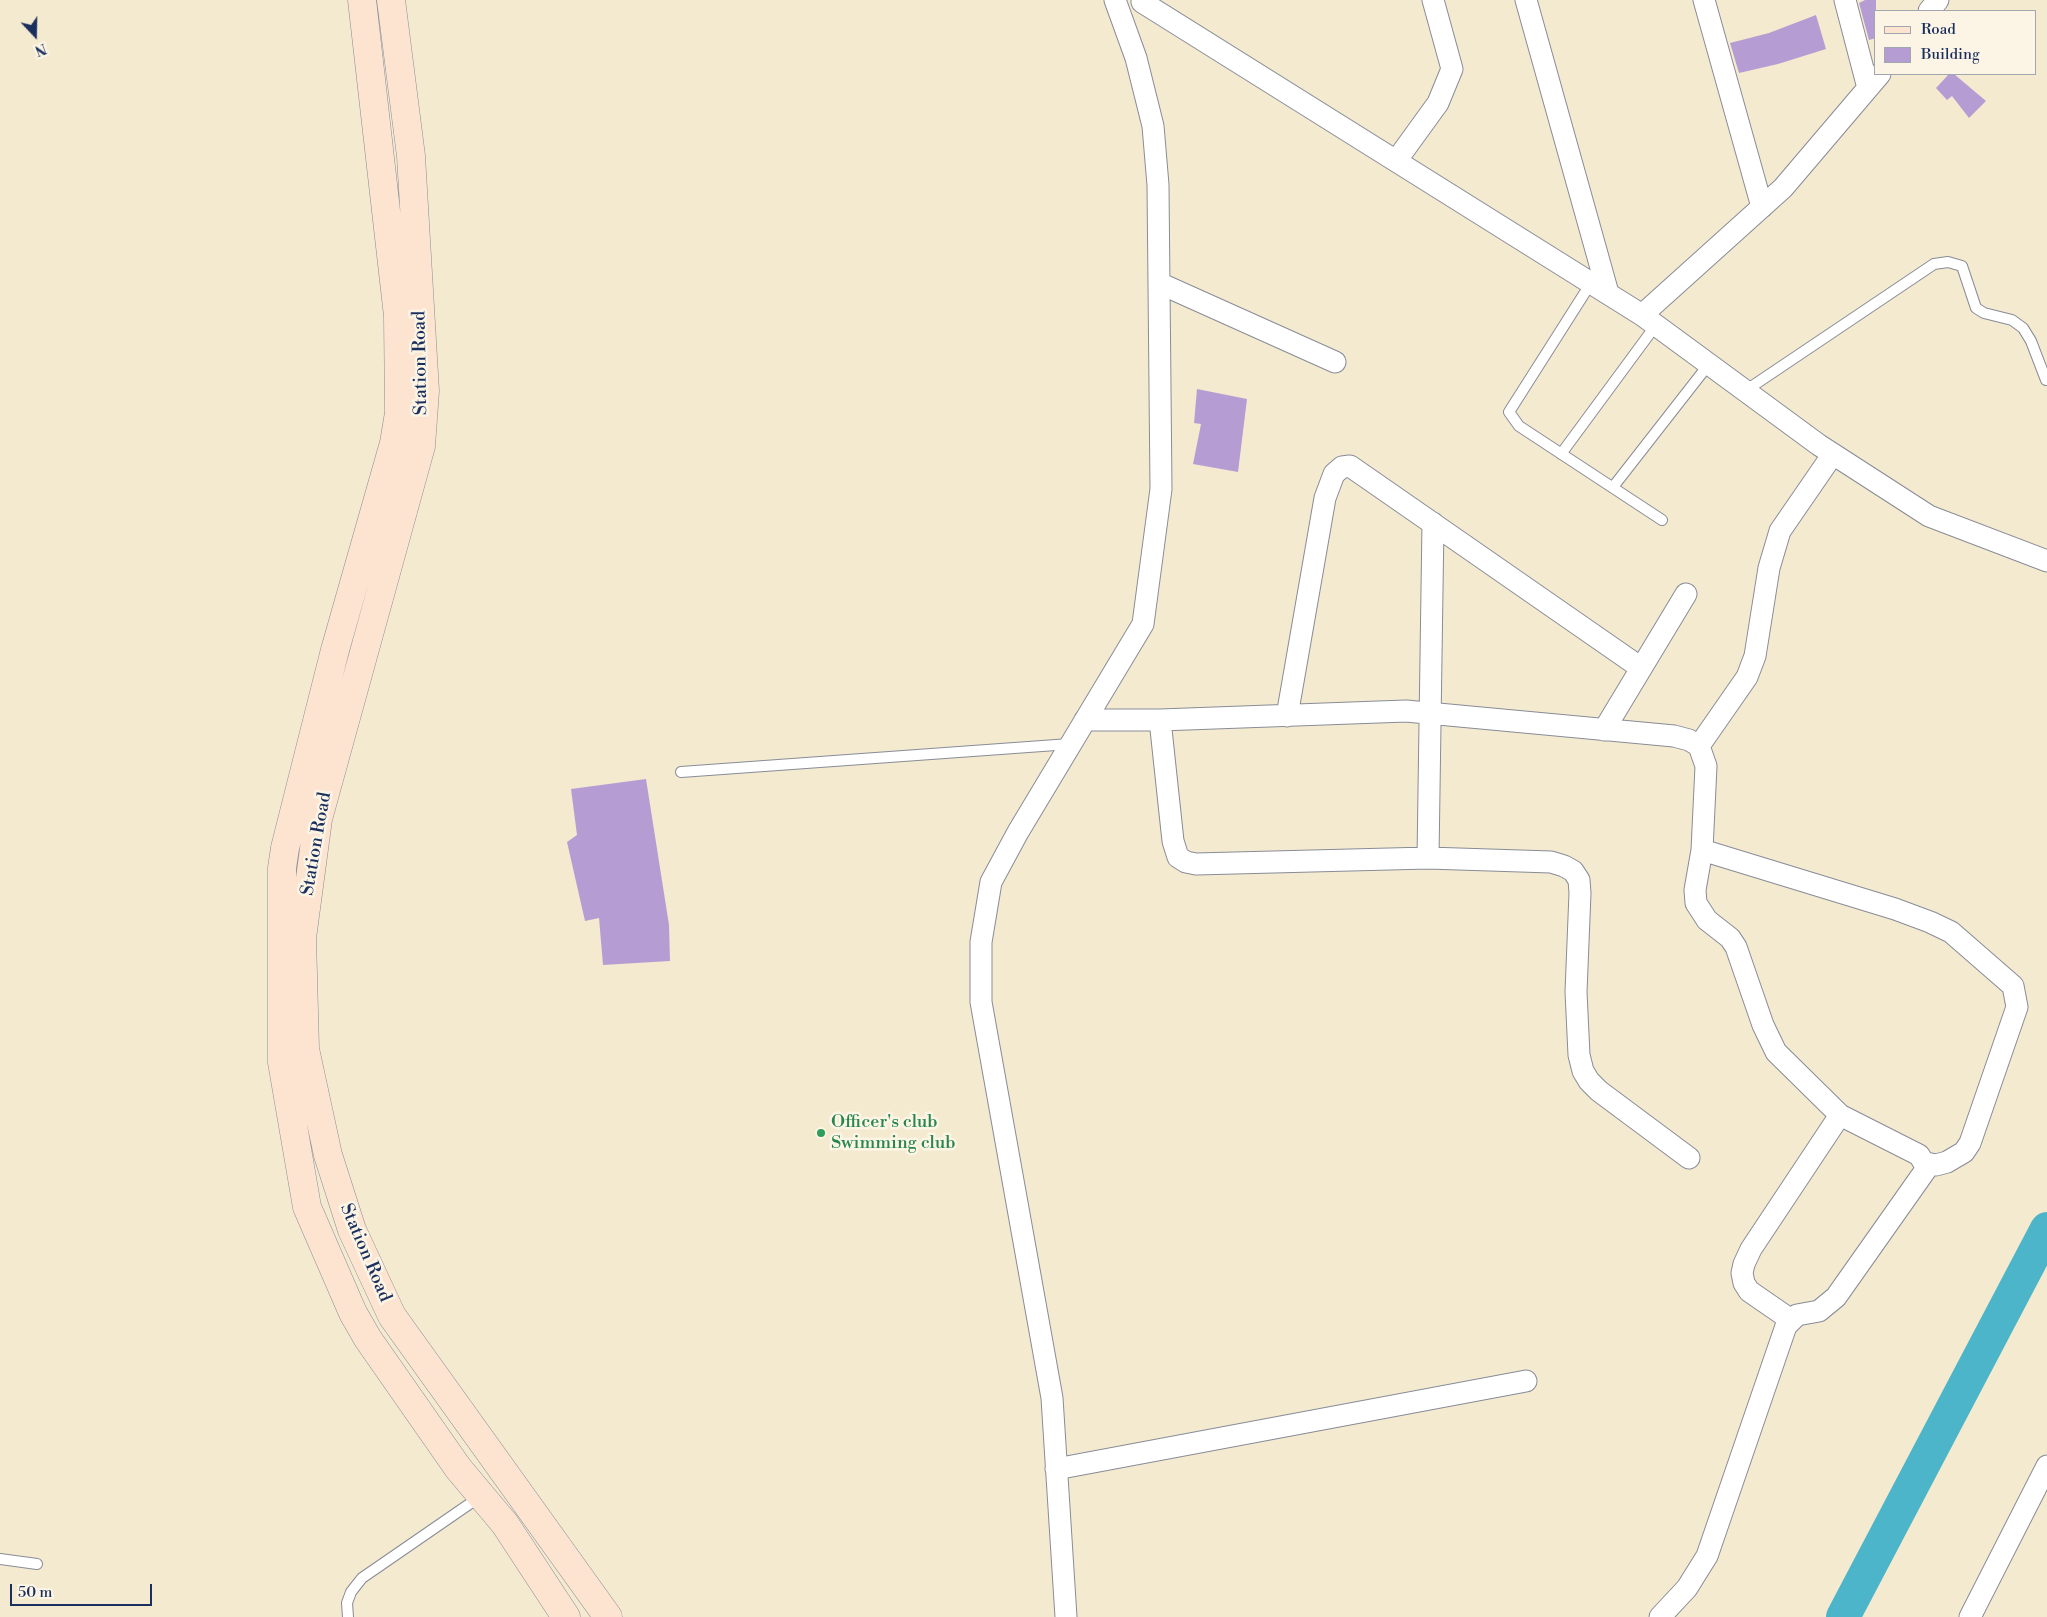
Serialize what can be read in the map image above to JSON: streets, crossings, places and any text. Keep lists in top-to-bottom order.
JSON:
{
  "streets": {
    "main road": ["Station Road"]
  },
  "places": ["Officer's club Swimming club"],
  "legend": ["Road", "Building"],
  "scale_bar": "50 m",
  "north": "bottom"
}
